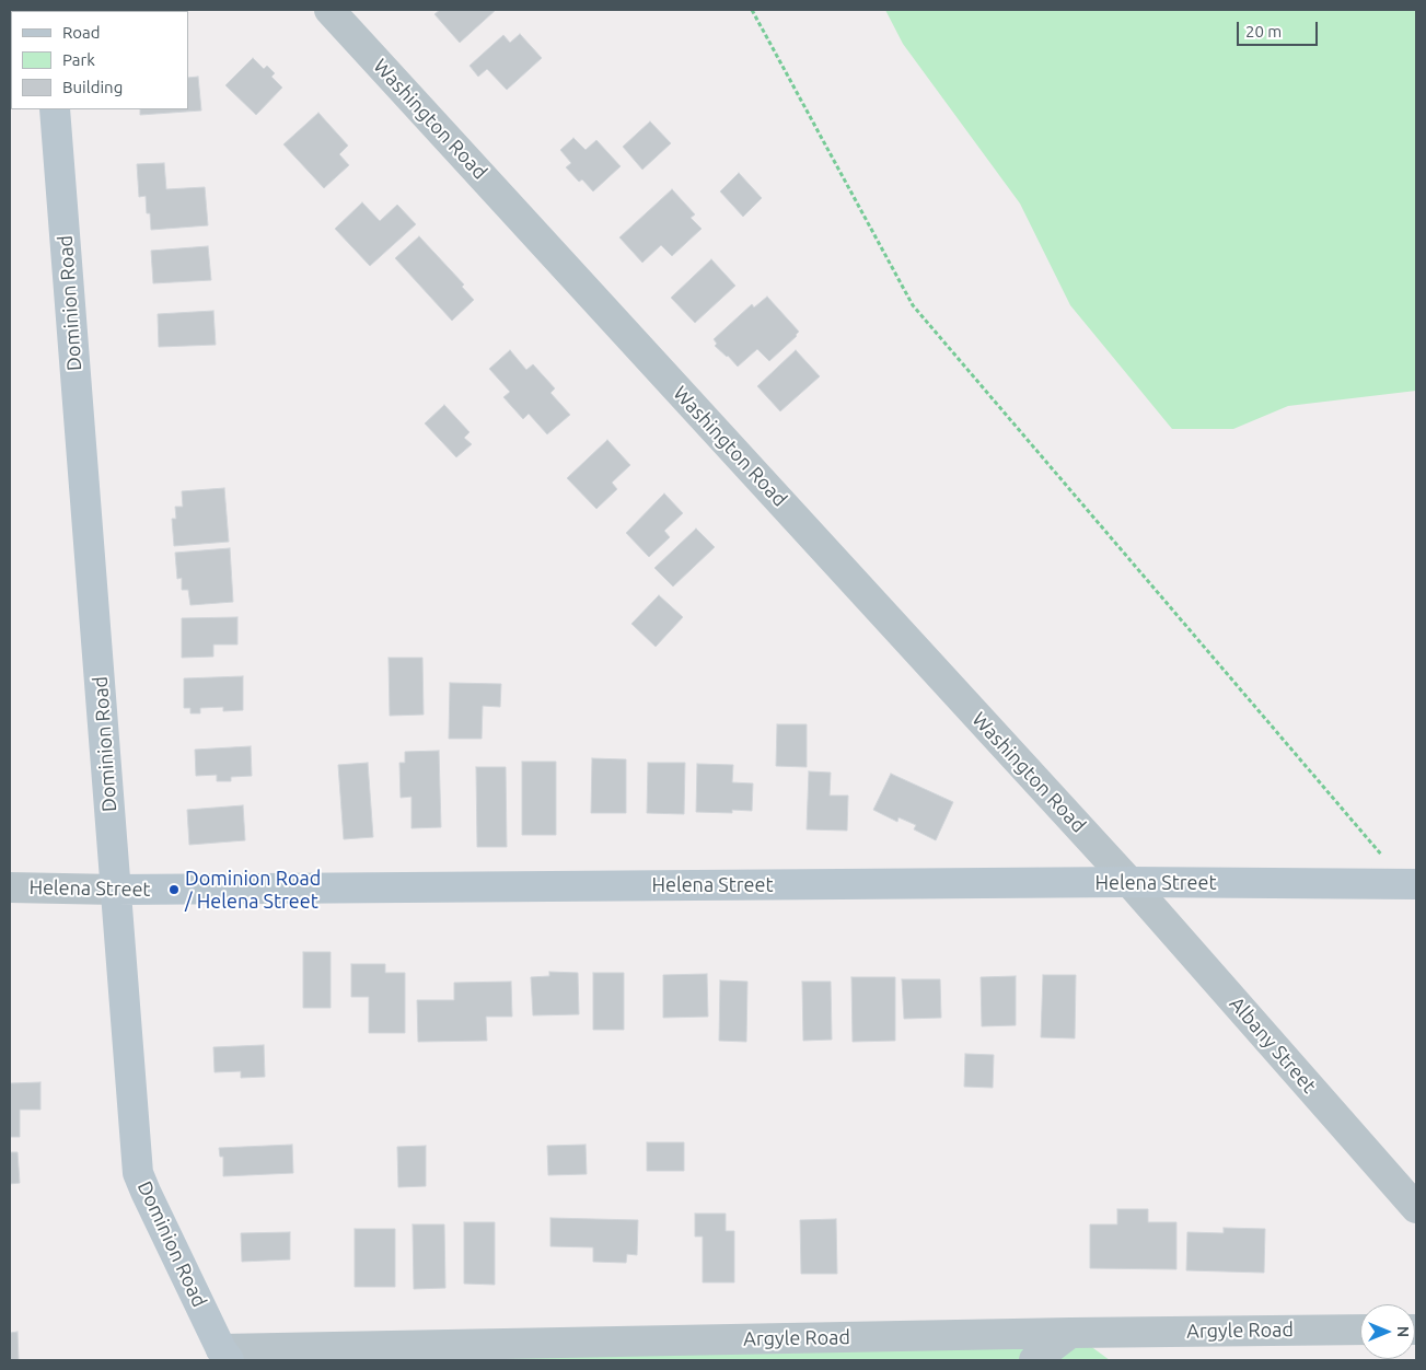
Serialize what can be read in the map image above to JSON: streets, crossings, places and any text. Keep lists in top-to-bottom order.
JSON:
{
  "streets": {
    "main road": ["Dominion Road", "Helena Street"],
    "street": ["Washington Road", "Albany Street", "Argyle Road"]
  },
  "crossings": [
    ["Washington Road", "Helena Street"],
    ["Washington Road", "Albany Street"],
    ["Dominion Road", "Helena Street"],
    ["Dominion Road", "Argyle Road"],
    ["Helena Street", "Albany Street"]
  ],
  "places": ["Dominion Road / Helena Street"],
  "legend": ["Road", "Park", "Building"],
  "scale_bar": "20 m",
  "north": "right"
}
